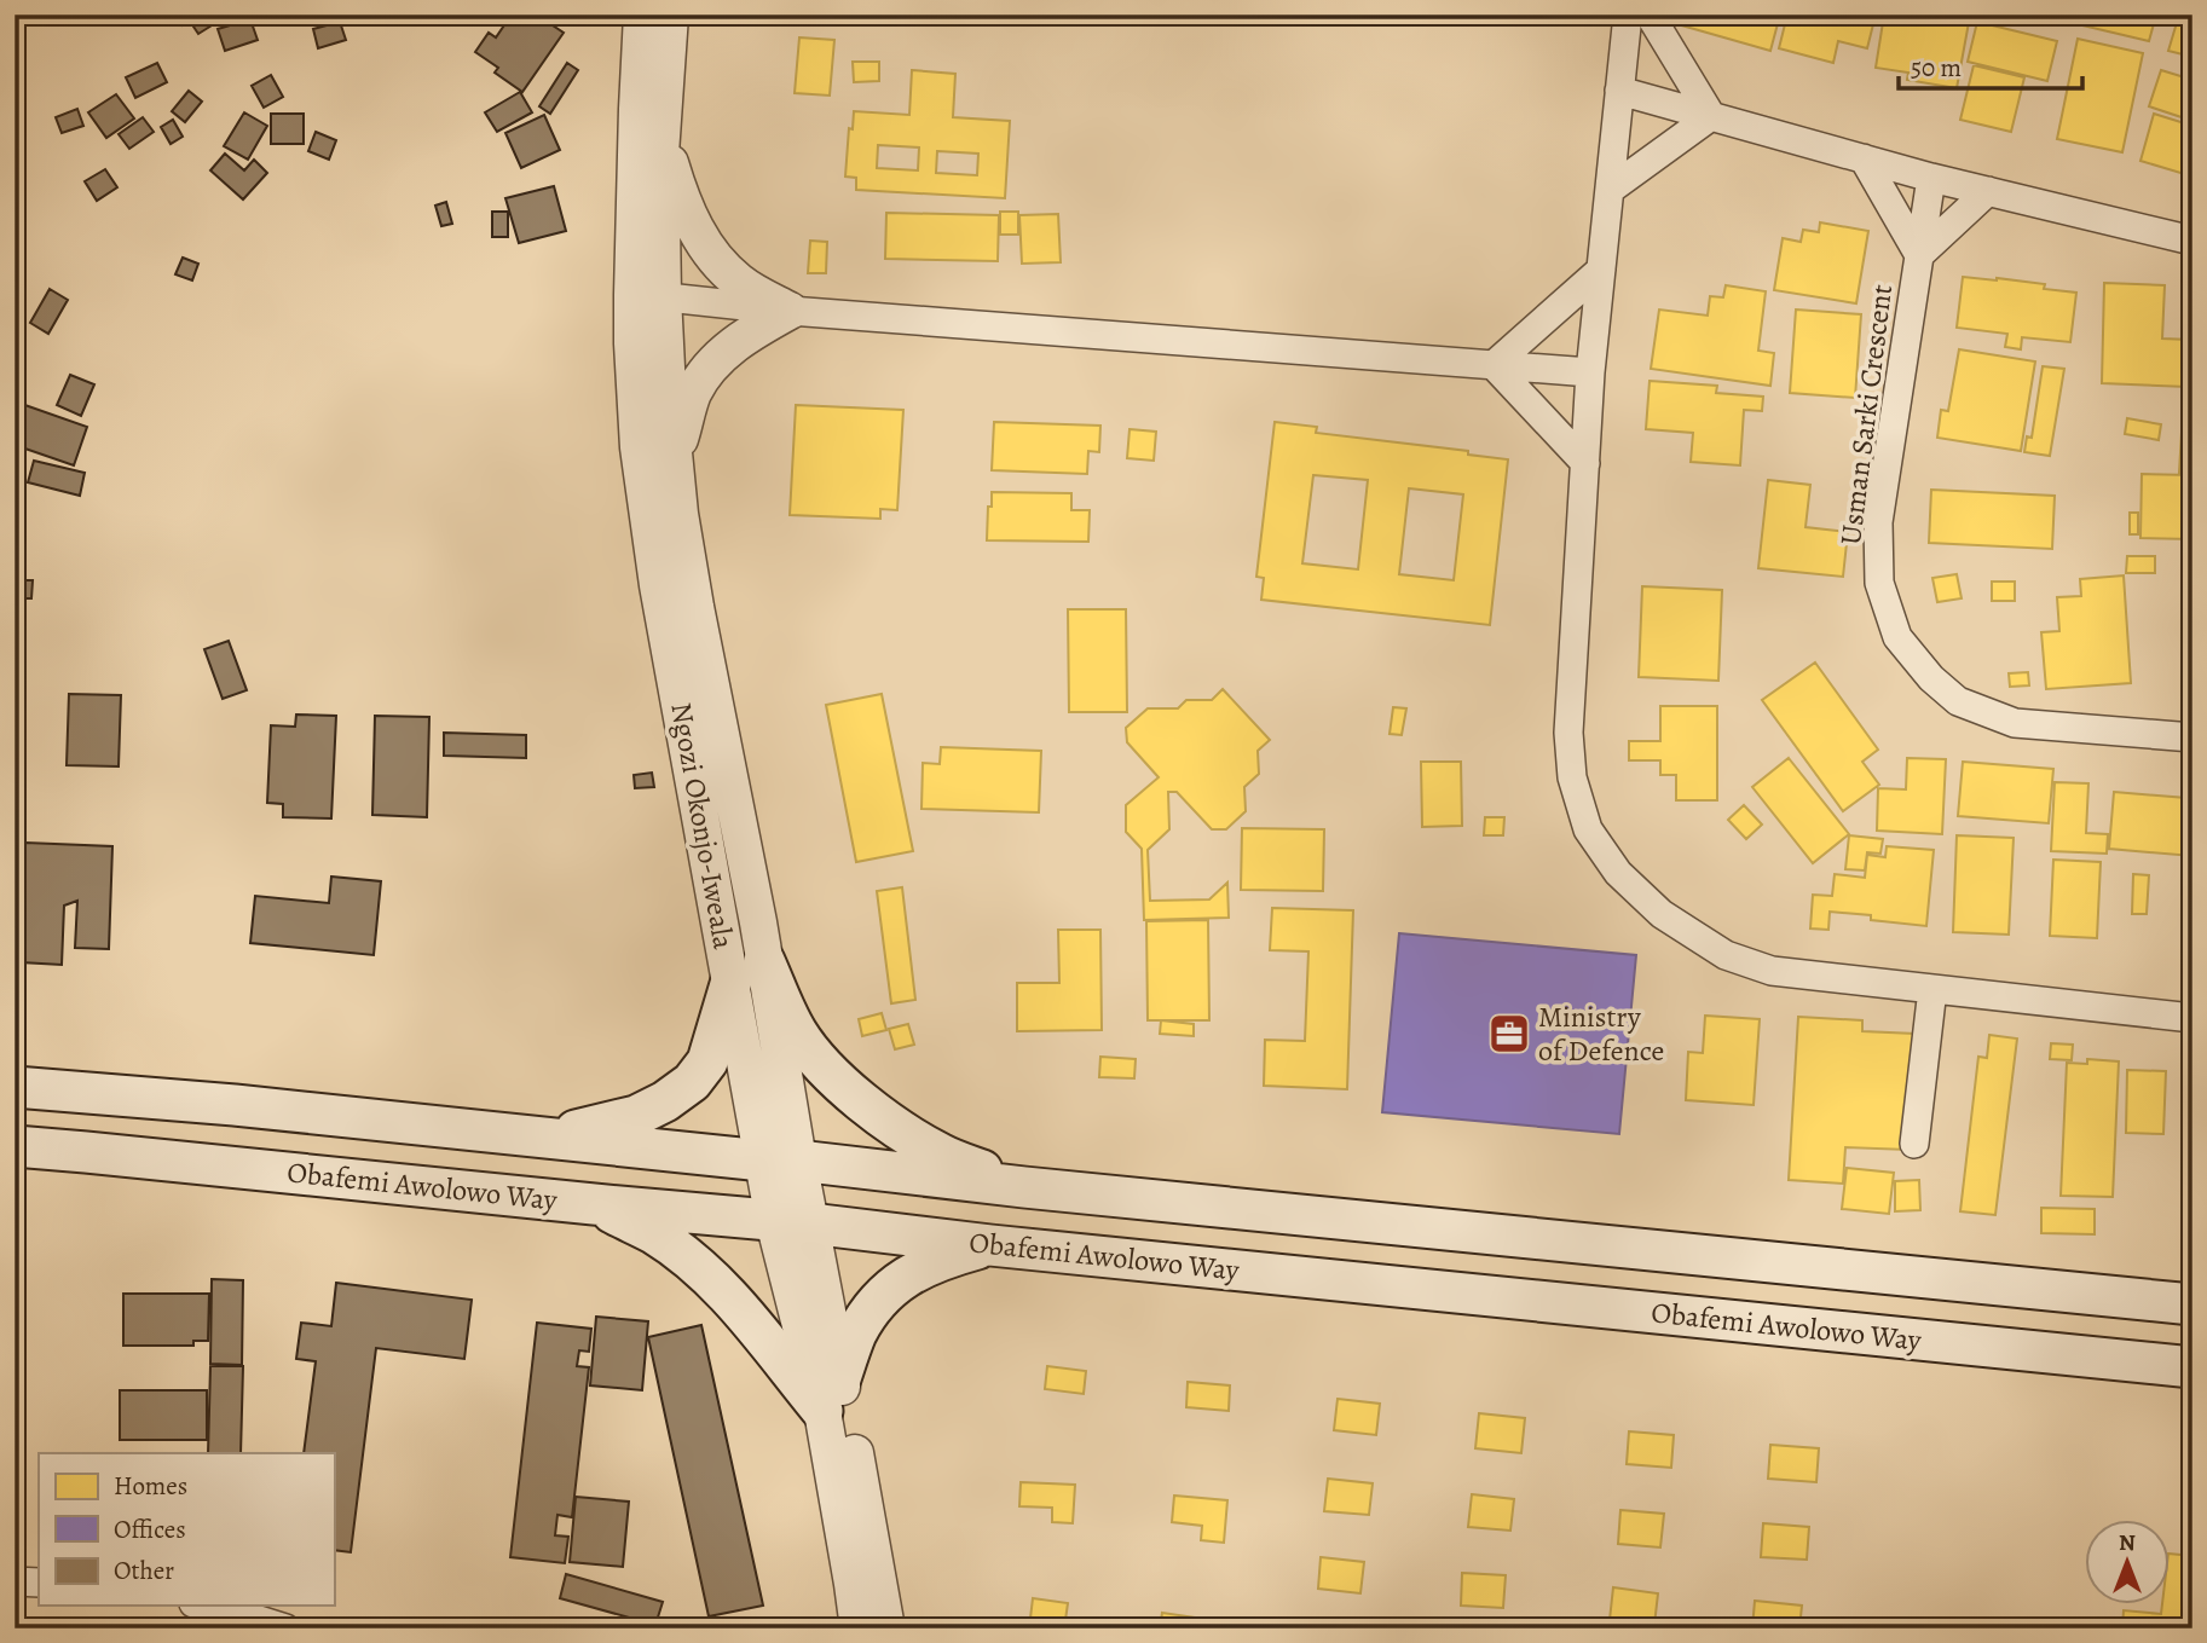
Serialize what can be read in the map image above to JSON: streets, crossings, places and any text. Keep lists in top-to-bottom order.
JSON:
{
  "streets": {
    "main road": ["Obafemi Awolowo Way"],
    "street": ["Usman Sarki Crescent", "Ngozi Okonjo-Iweala"]
  },
  "crossings": [
    ["Ngozi Okonjo-Iweala", "Obafemi Awolowo Way"]
  ],
  "places": {
    "office": ["Ministry of Defence"]
  },
  "legend": ["Homes", "Offices", "Other"],
  "scale_bar": "50 m",
  "north": "top"
}
